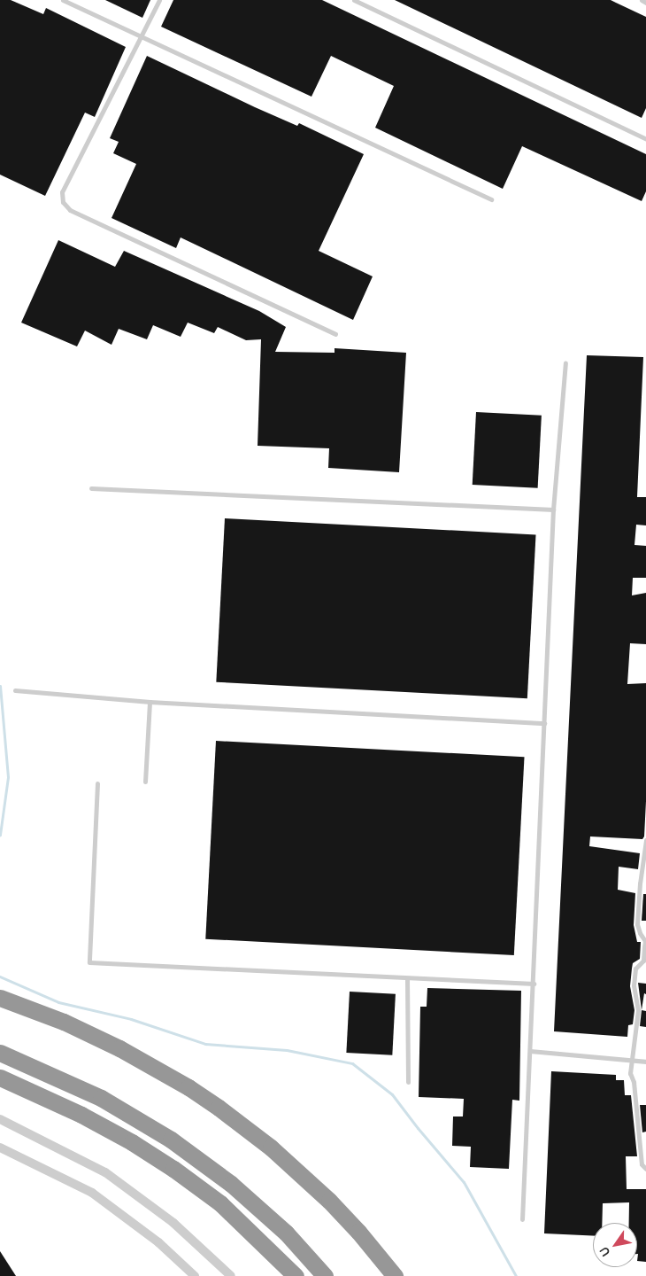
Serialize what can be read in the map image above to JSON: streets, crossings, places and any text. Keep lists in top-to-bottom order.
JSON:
{
  "north": "bottom left"
}
